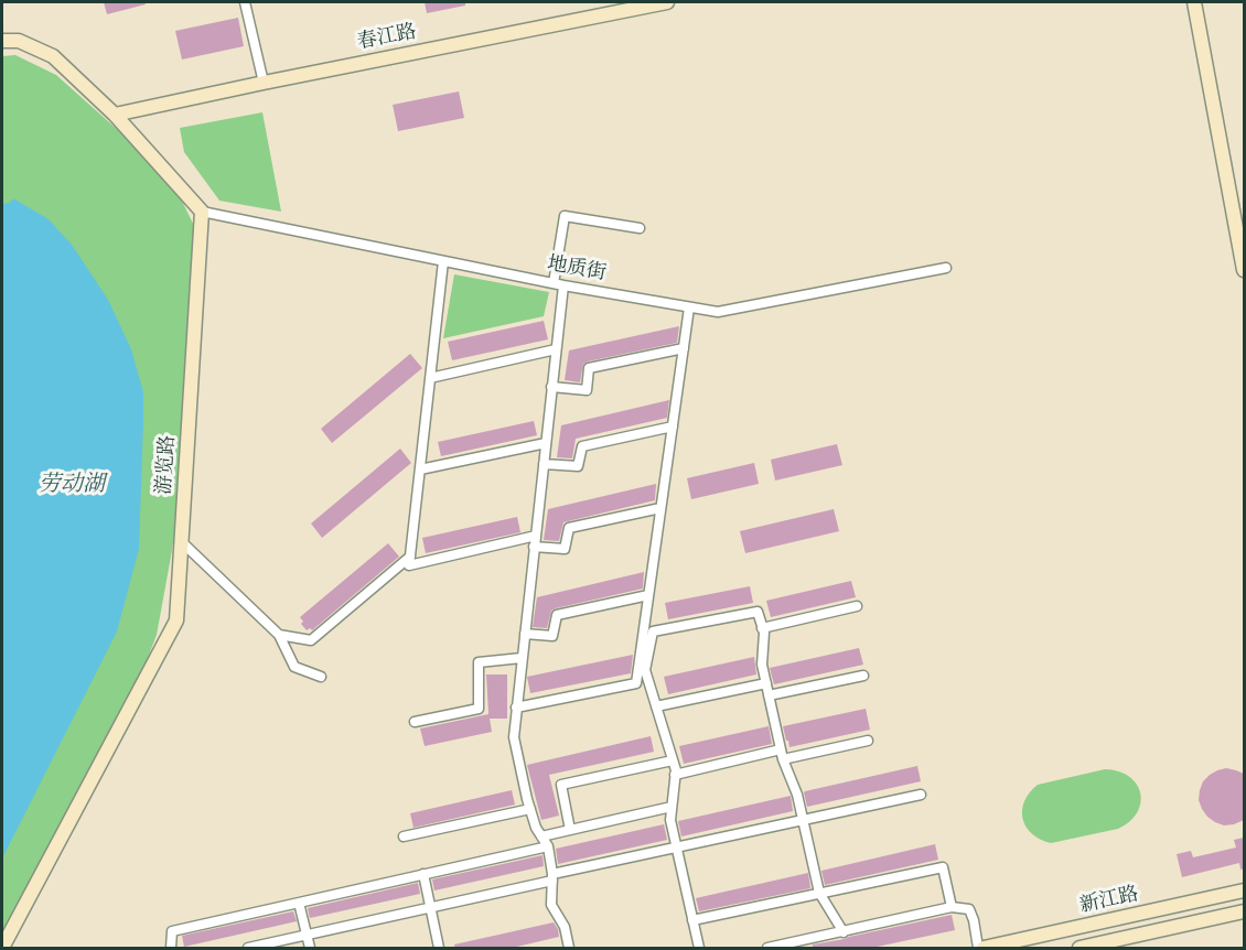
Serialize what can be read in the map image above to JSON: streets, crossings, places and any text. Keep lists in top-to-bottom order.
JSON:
{
  "streets": {
    "main road": ["春江路", "游览路", "新江路"],
    "street": ["地质街"]
  },
  "crossings": [
    ["地质街", "游览路"]
  ],
  "water": ["劳动湖"]
}
